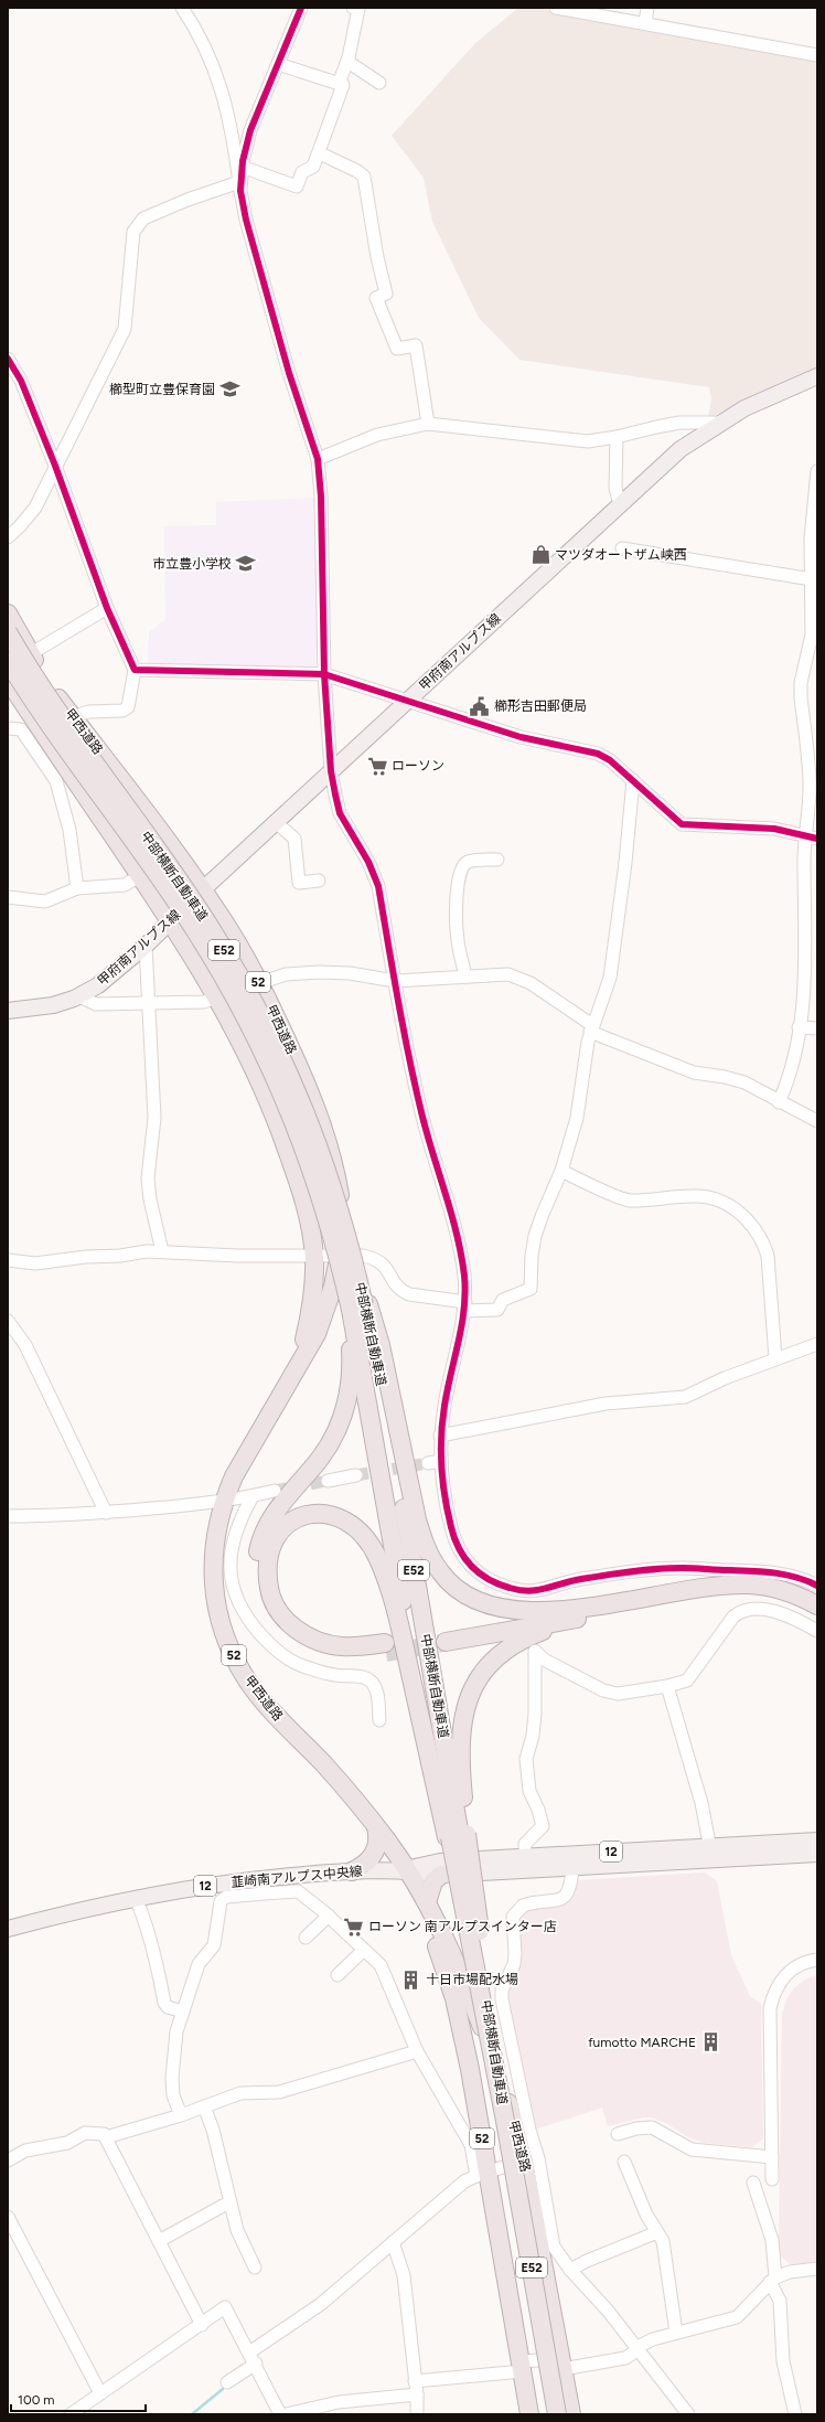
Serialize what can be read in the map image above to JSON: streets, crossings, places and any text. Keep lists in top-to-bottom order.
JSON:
{
  "streets": {
    "highway": [
      "甲西道路",
      "中部横断自動車道",
      "E52",
      "52"
    ],
    "main road": ["甲府南アルプス線", "12", "韮崎南アルプス中央線"]
  },
  "crossings": [
    ["甲府南アルプス線", "甲西道路"],
    ["甲西道路", "12"],
    ["甲西道路", "韮崎南アルプス中央線"],
    ["12", "韮崎南アルプス中央線"]
  ],
  "places": {
    "school or university": ["櫛型町立豊保育園", "市立豊小学校"],
    "shop": ["マツダオートザム峡西"],
    "public building": ["櫛形吉田郵便局"],
    "supermarket": ["ローソン", "ローソン 南アルプスインター店"],
    "building": ["十日市場配水場", "fumotto MARCHE"]
  },
  "scale_bar": "100 m"
}
